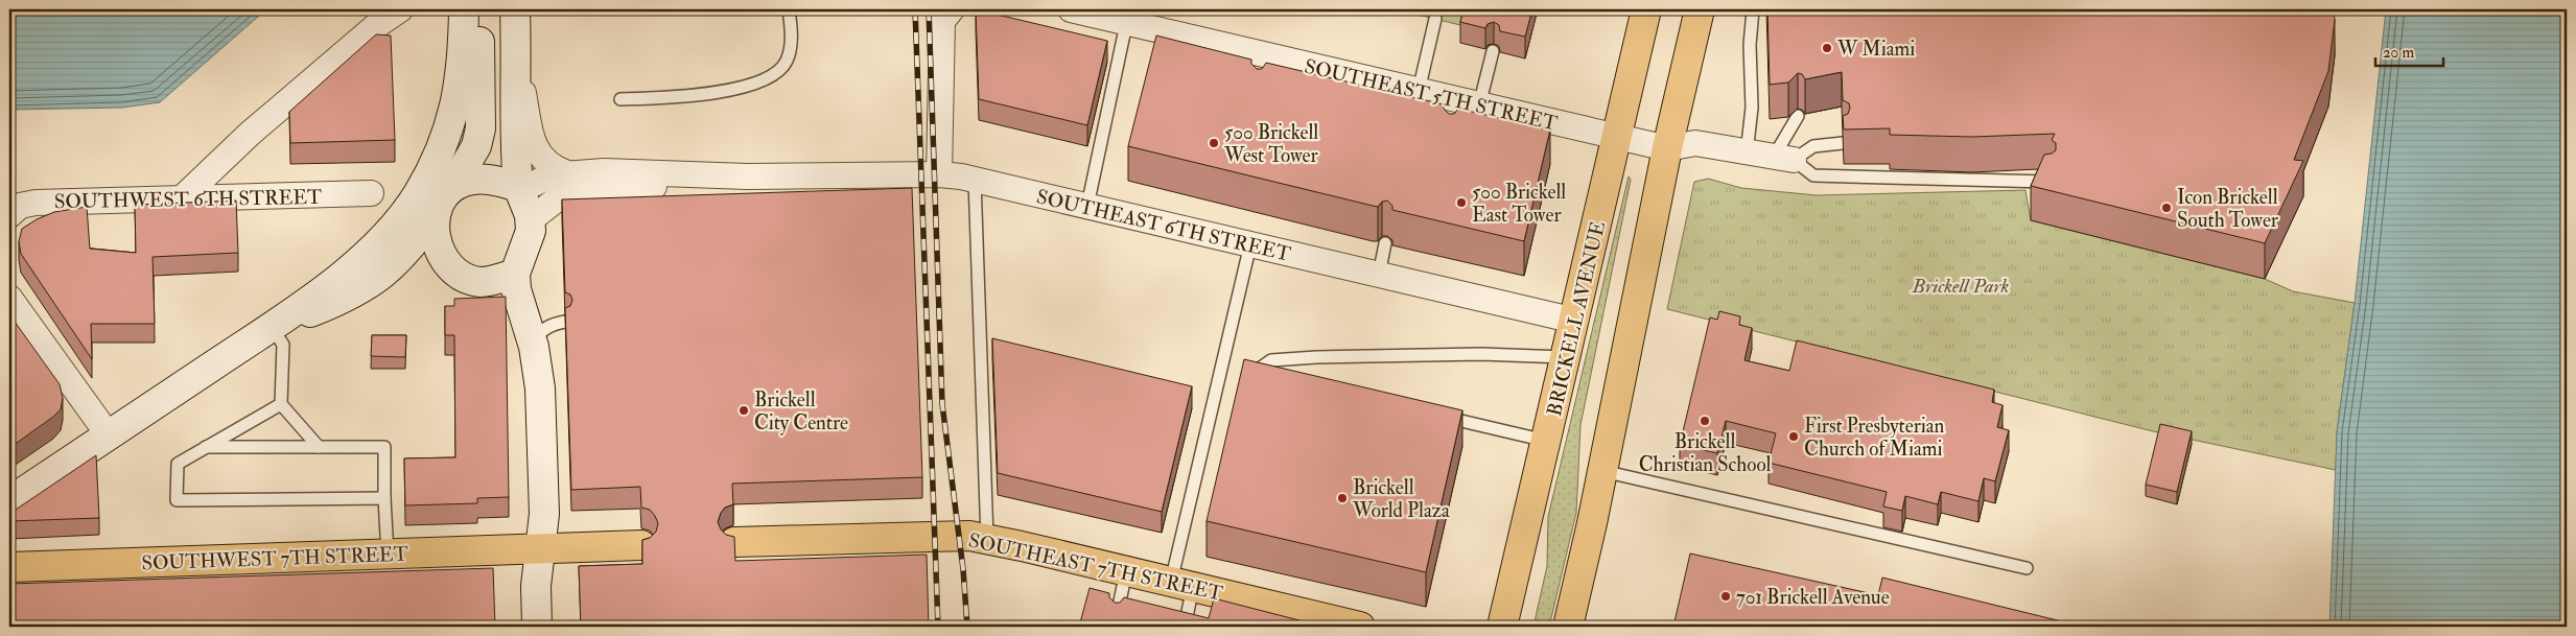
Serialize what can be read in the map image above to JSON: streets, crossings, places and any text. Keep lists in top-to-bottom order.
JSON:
{
  "streets": {
    "main road": ["BRICKELL AVENUE", "SOUTHWEST 7TH STREET", "SOUTHEAST 7TH STREET"],
    "street": ["SOUTHEAST 5TH STREET", "SOUTHWEST 6TH STREET", "SOUTHEAST 6TH STREET"]
  },
  "crossings": [
    ["SOUTHEAST 5TH STREET", "BRICKELL AVENUE"],
    ["SOUTHEAST 6TH STREET", "BRICKELL AVENUE"]
  ],
  "parks": ["Brickell Park"],
  "places": [
    "W Miami",
    "500 Brickell West Tower",
    "500 Brickell East Tower",
    "Icon Brickell South Tower",
    "Brickell City Centre",
    "Brickell Christian School",
    "First Presbyterian Church of Miami",
    "Brickell World Plaza",
    "701 Brickell Avenue"
  ],
  "scale_bar": "20 m"
}
